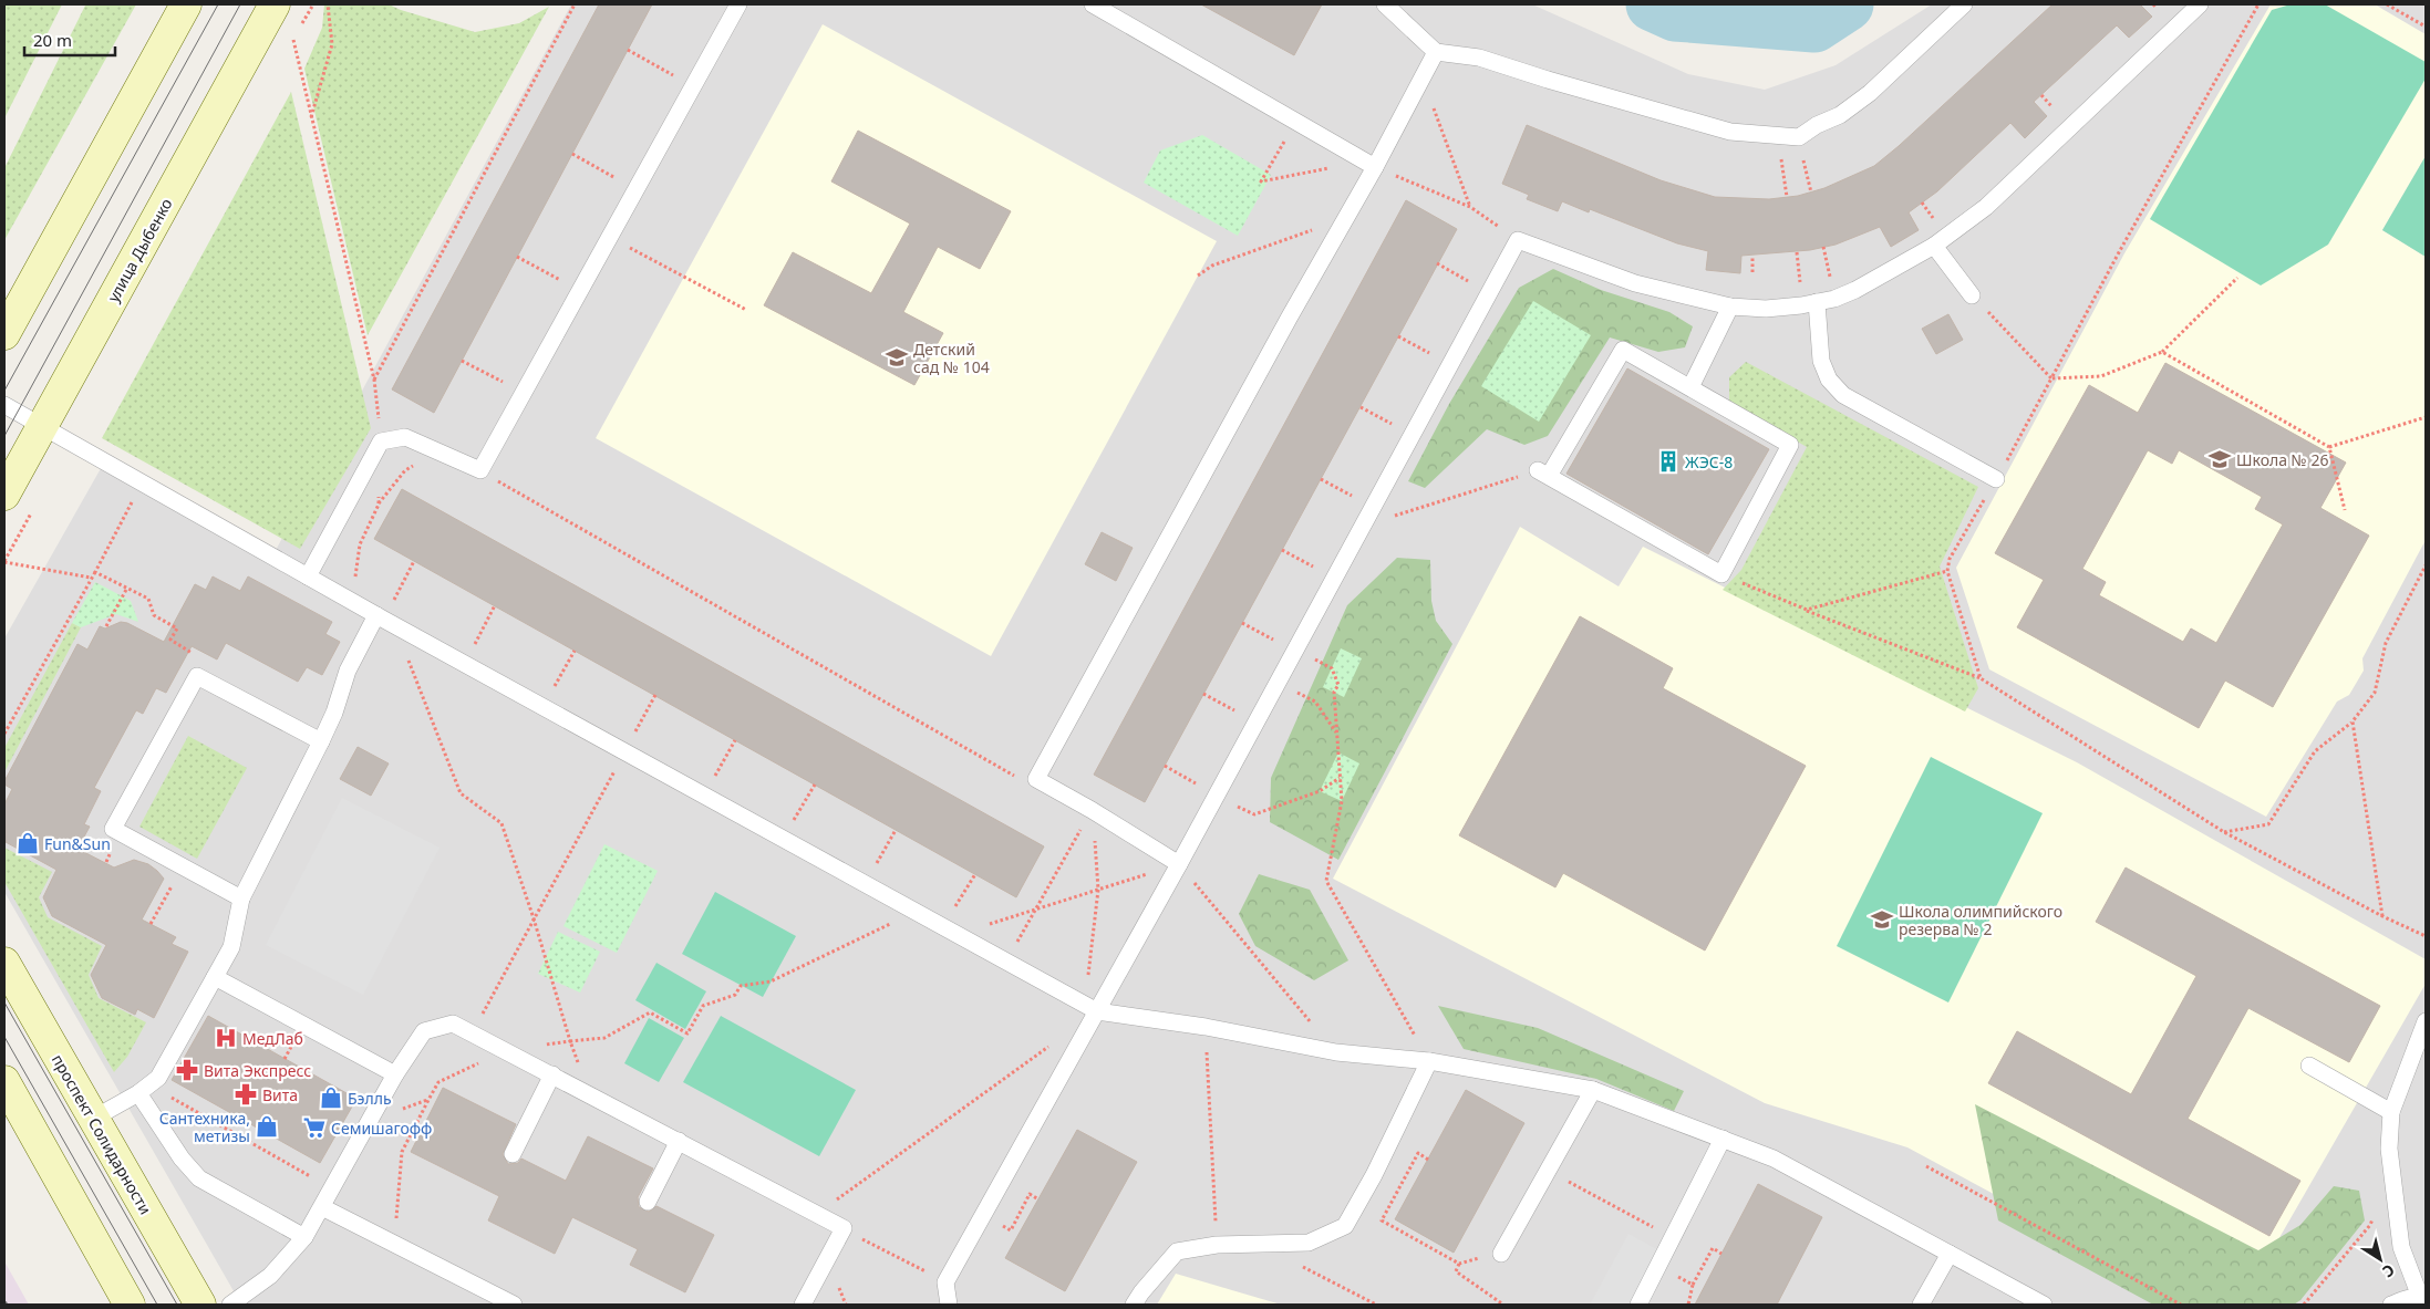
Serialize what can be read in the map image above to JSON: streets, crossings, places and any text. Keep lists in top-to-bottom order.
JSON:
{
  "streets": {
    "main road": ["улица Дыбенко", "проспект Солидарности"]
  },
  "places": {
    "school or university": ["Детский сад № 104", "Школа № 26", "Школа олимпийского резерва № 2"],
    "building": ["ЖЭС-8"],
    "shop": ["Fun&Sun", "Бэлль", "Сантехника, метизы"],
    "hospital": ["МедЛаб"],
    "pharmacy": ["Вита Экспресс", "Вита"],
    "supermarket": ["Семишагофф"]
  },
  "scale_bar": "20 m",
  "north": "bottom right"
}
